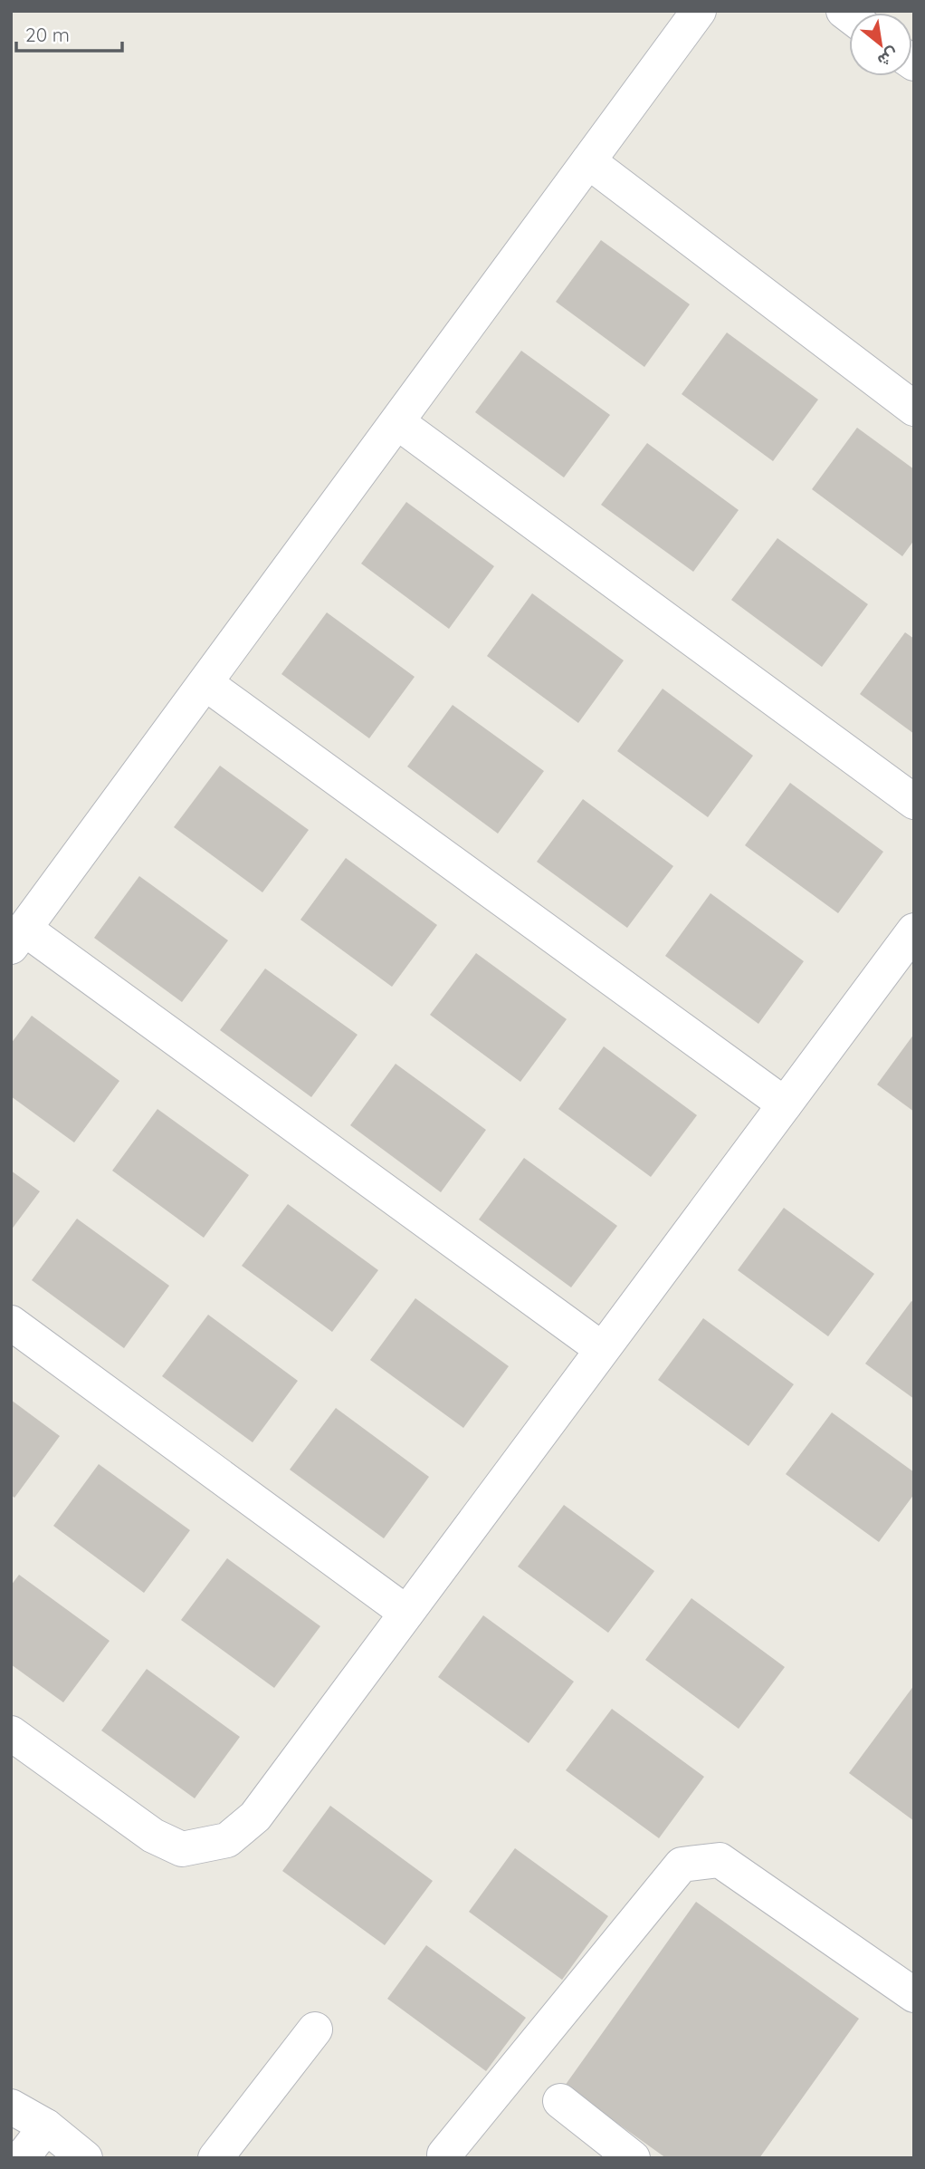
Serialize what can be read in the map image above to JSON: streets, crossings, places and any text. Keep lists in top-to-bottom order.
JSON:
{
  "scale_bar": "20 m",
  "north": "bottom right"
}
